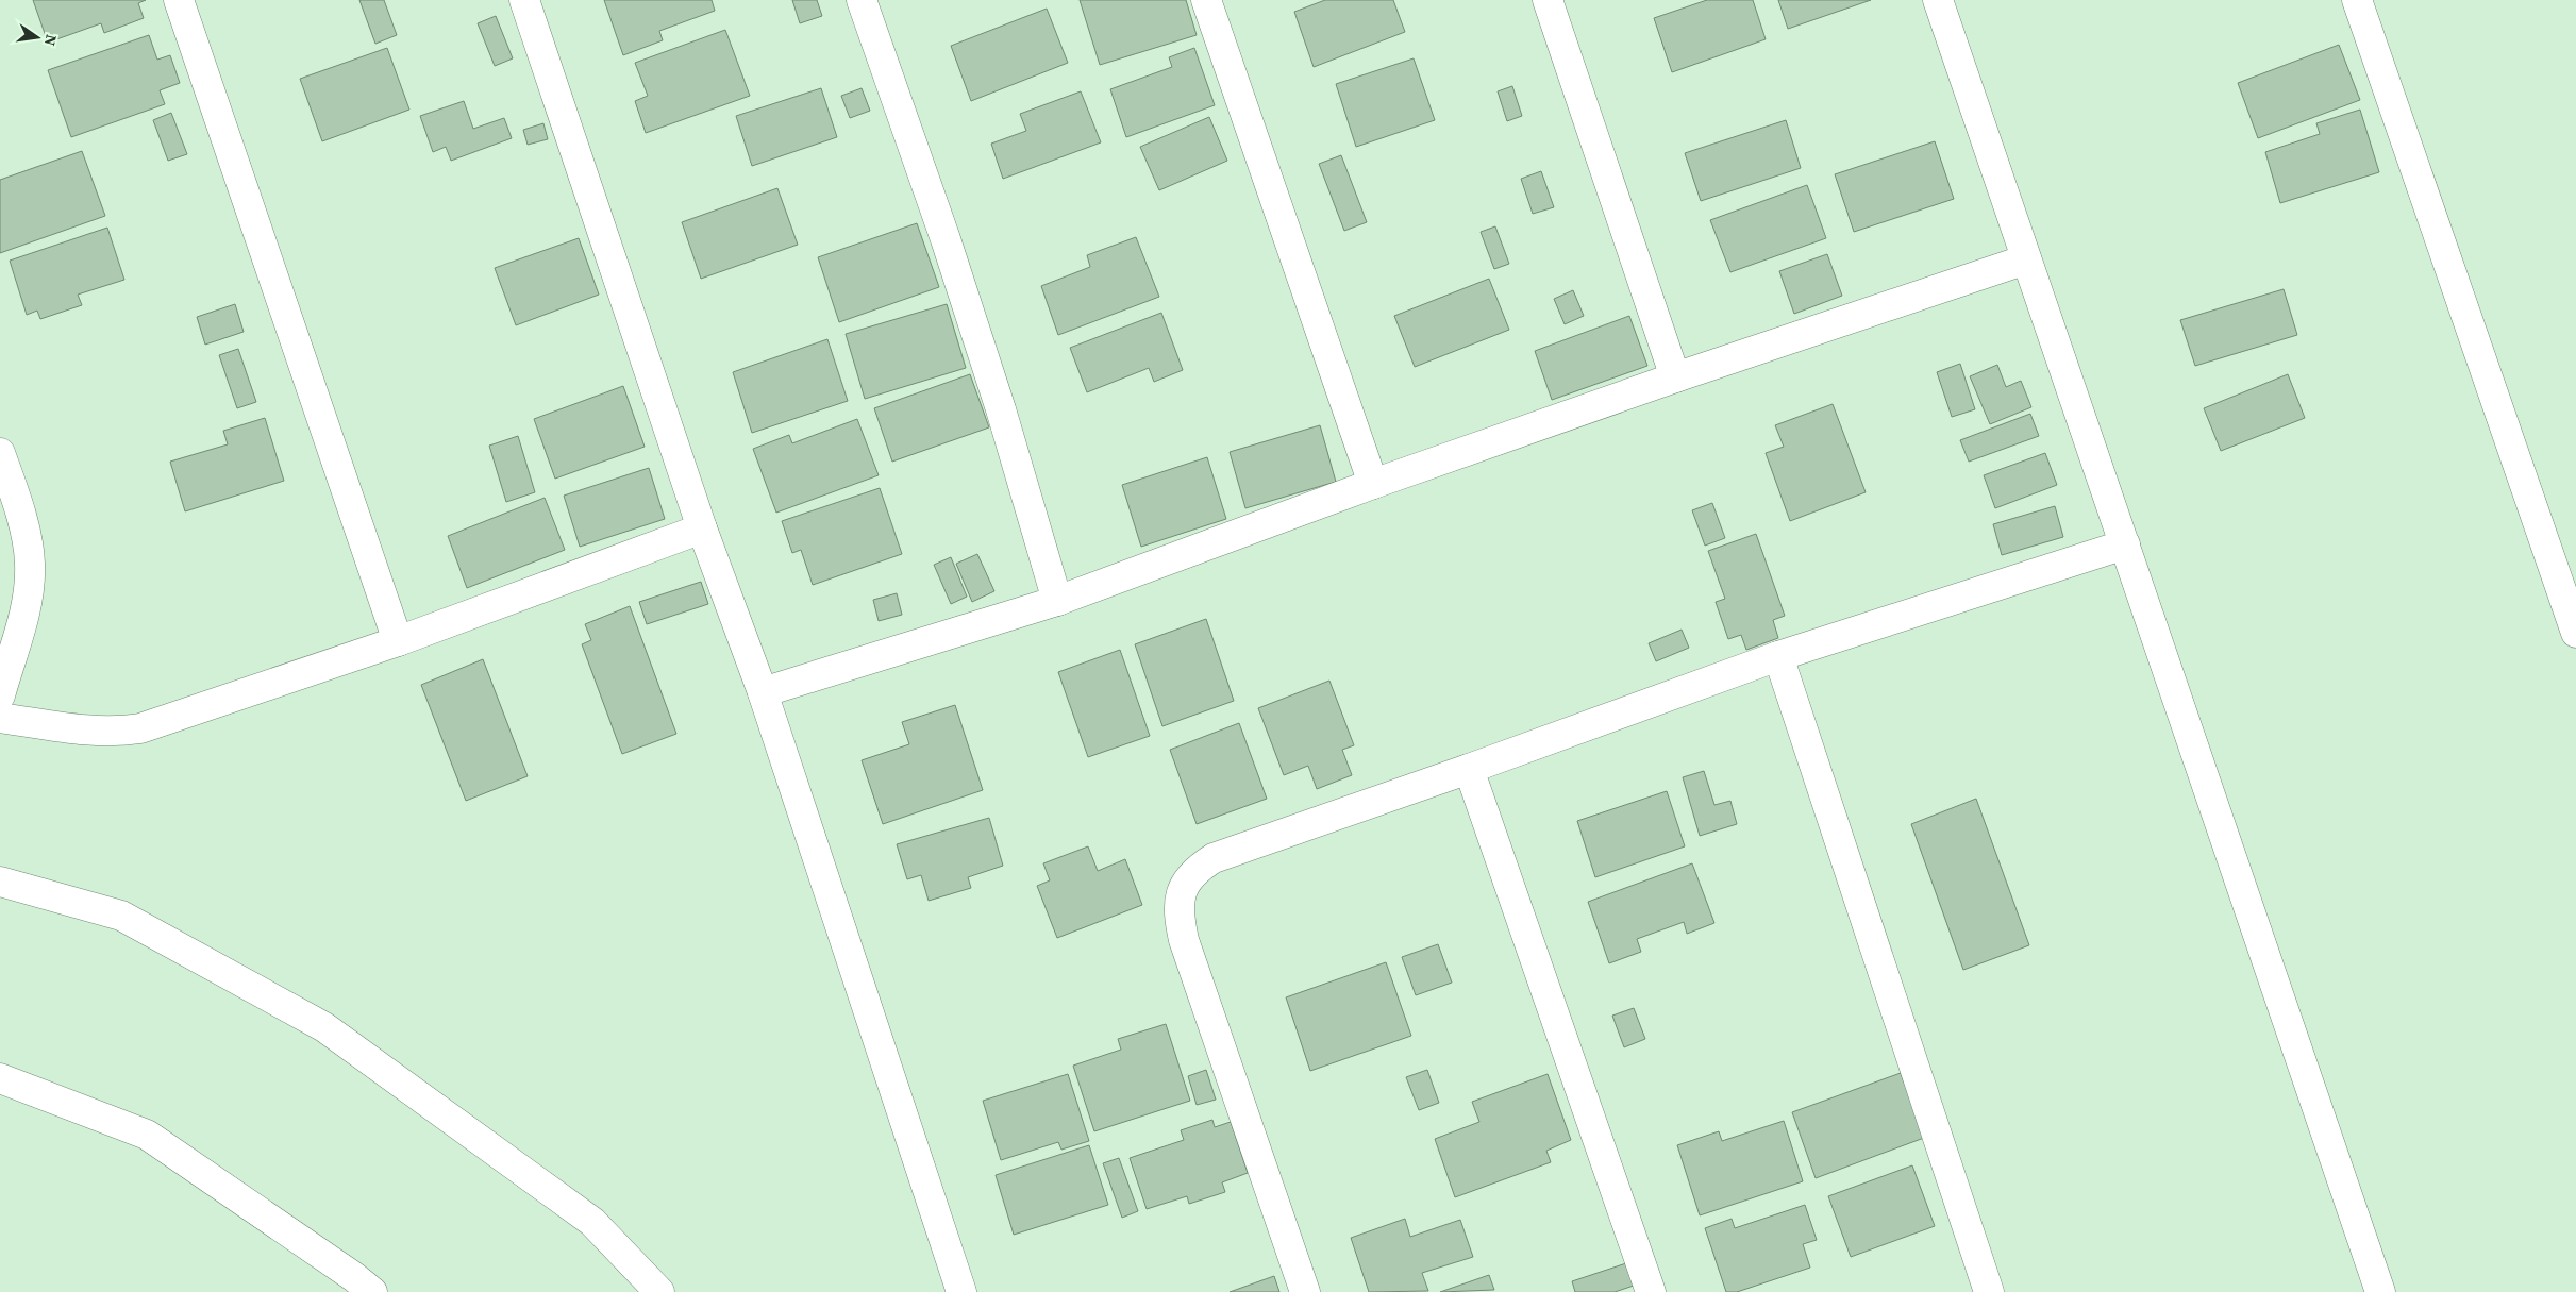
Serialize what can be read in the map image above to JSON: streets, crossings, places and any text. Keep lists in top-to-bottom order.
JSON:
{
  "north": "right"
}
